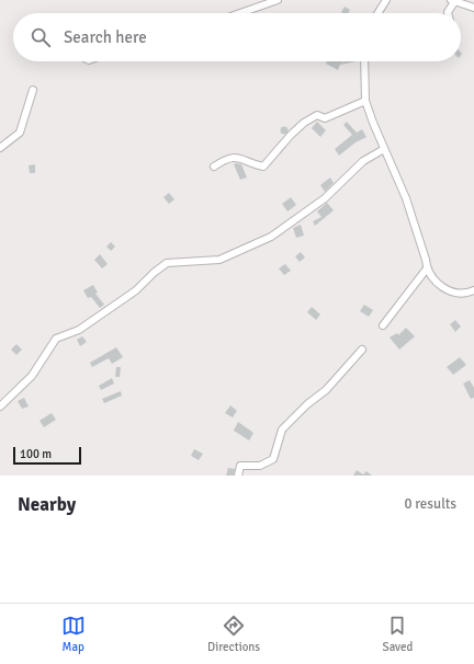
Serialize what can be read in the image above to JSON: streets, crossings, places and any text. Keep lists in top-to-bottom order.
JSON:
{
  "scale_bar": "100 m",
  "page": {
    "search": "Search here",
    "scale": "100 m",
    "heading": ["Nearby", "0 results"],
    "nav": ["Map", "Directions", "Saved"]
  }
}
